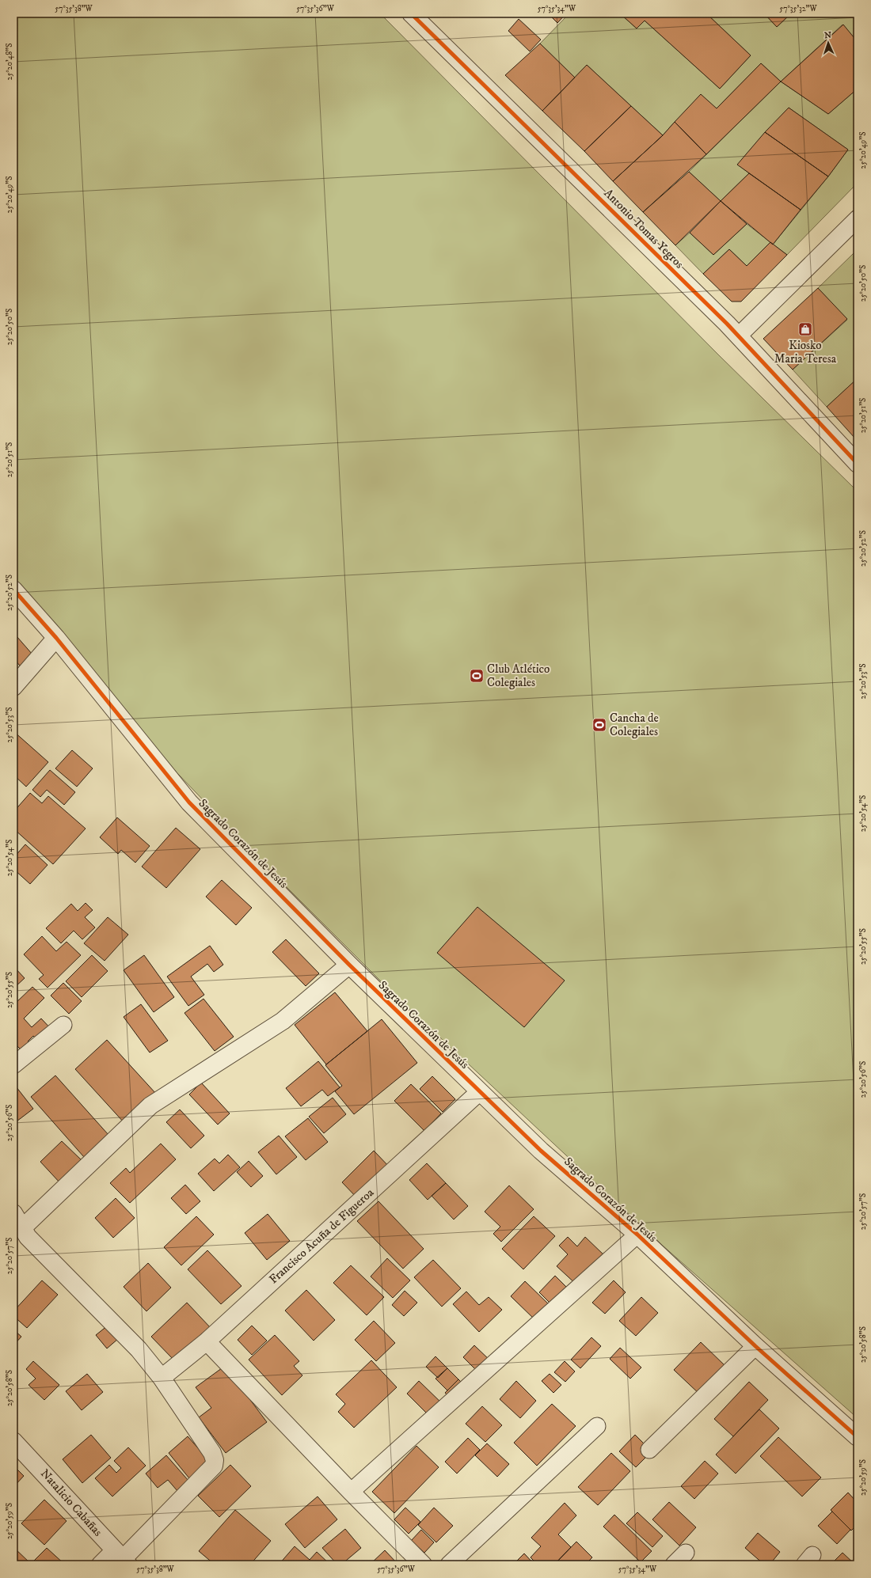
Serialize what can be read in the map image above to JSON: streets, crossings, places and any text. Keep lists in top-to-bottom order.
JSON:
{
  "streets": {
    "street": [
      "Antonio Tomas Yegros",
      "Sagrado Corazón de Jesús",
      "Francisco Acuña de Figueroa",
      "Natalicio Cabañas"
    ]
  },
  "crossings": [
    ["Sagrado Corazón de Jesús", "Francisco Acuña de Figueroa"]
  ],
  "places": {
    "shop": ["Kiosko Maria Teresa"],
    "sports": ["Club Atlético Colegiales", "Cancha de Colegiales"]
  },
  "north": "top",
  "coordinates": [
    "57°35'38\"W",
    "57°35'36\"W",
    "57°35'34\"W",
    "57°35'32\"W",
    "25°20'48\"S",
    "25°20'49\"S",
    "25°20'50\"S",
    "25°20'51\"S",
    "25°20'52\"S",
    "25°20'53\"S",
    "25°20'54\"S",
    "25°20'55\"S",
    "25°20'56\"S",
    "25°20'57\"S",
    "25°20'58\"S",
    "25°20'59\"S"
  ]
}
